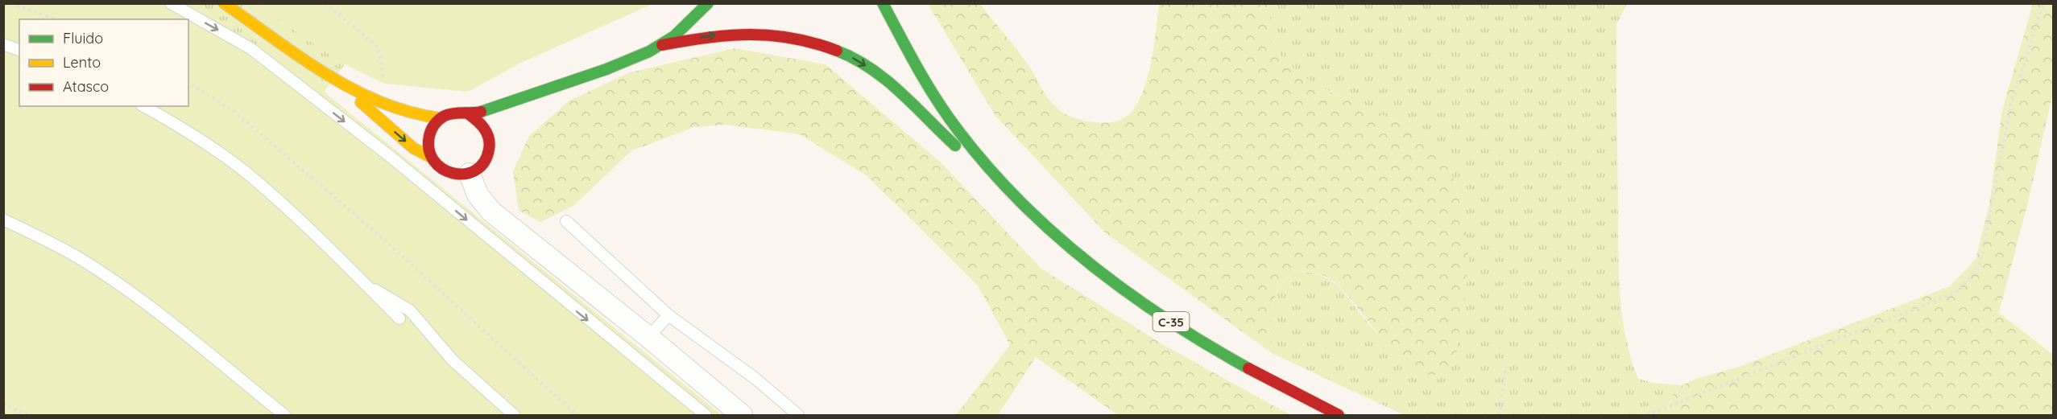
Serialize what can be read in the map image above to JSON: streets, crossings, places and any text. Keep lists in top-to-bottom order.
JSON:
{
  "streets": {
    "main road": ["C-35"]
  },
  "legend": ["Fluido", "Lento", "Atasco"]
}
